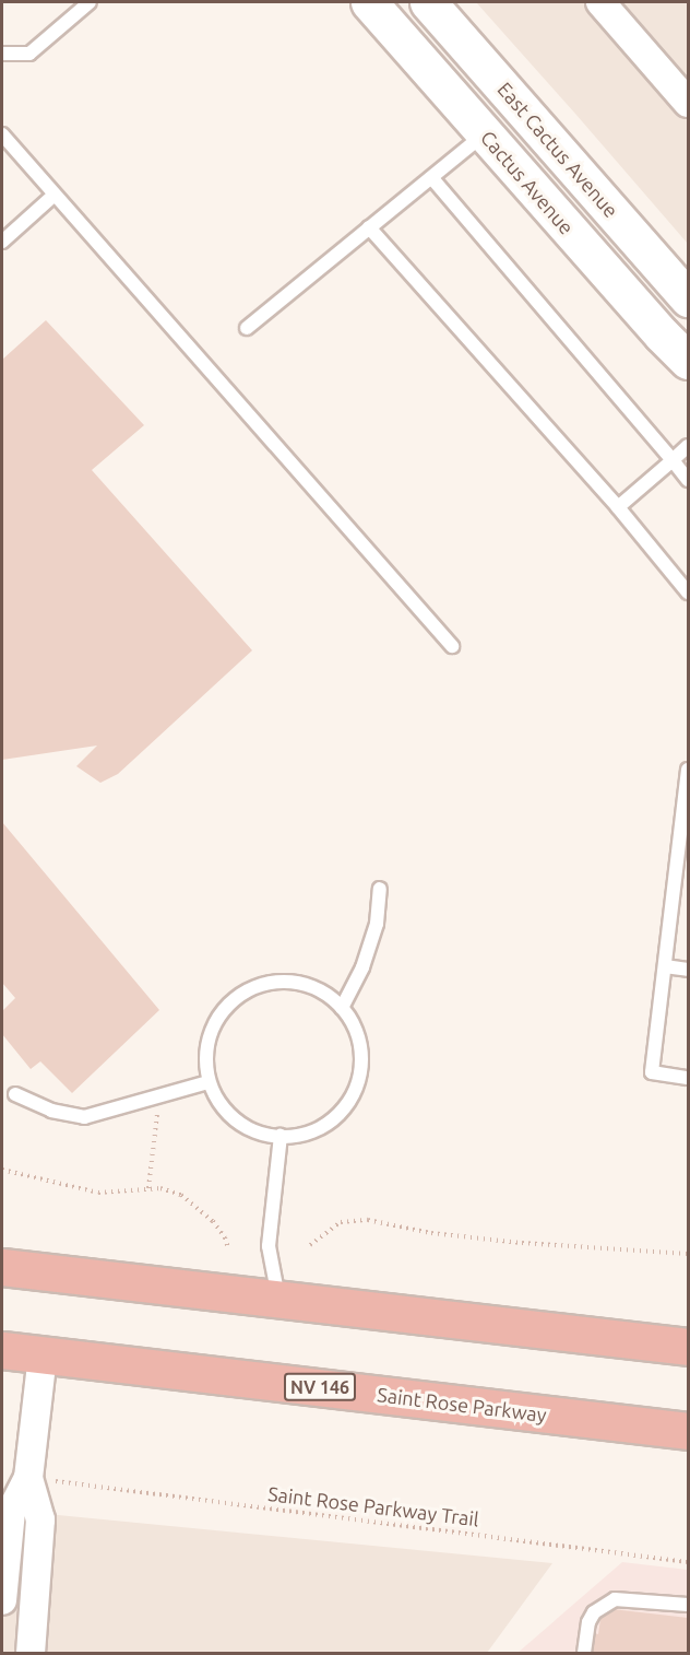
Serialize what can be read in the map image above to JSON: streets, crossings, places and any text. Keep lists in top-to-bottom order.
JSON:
{
  "streets": {
    "highway": ["NV 146", "Saint Rose Parkway"],
    "main road": ["East Cactus Avenue", "Cactus Avenue"],
    "path": ["Saint Rose Parkway Trail"]
  }
}
